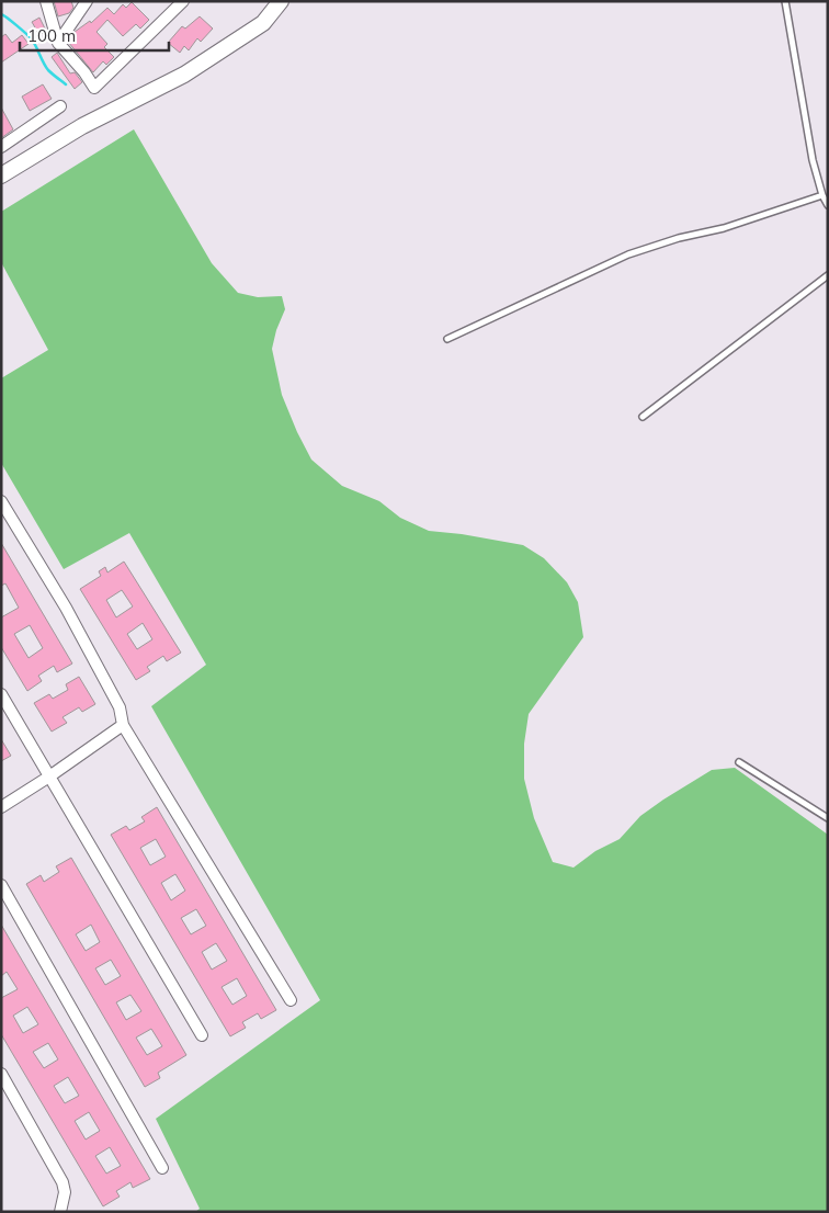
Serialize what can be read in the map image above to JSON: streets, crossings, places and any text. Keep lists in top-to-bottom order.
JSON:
{
  "scale_bar": "100 m"
}
